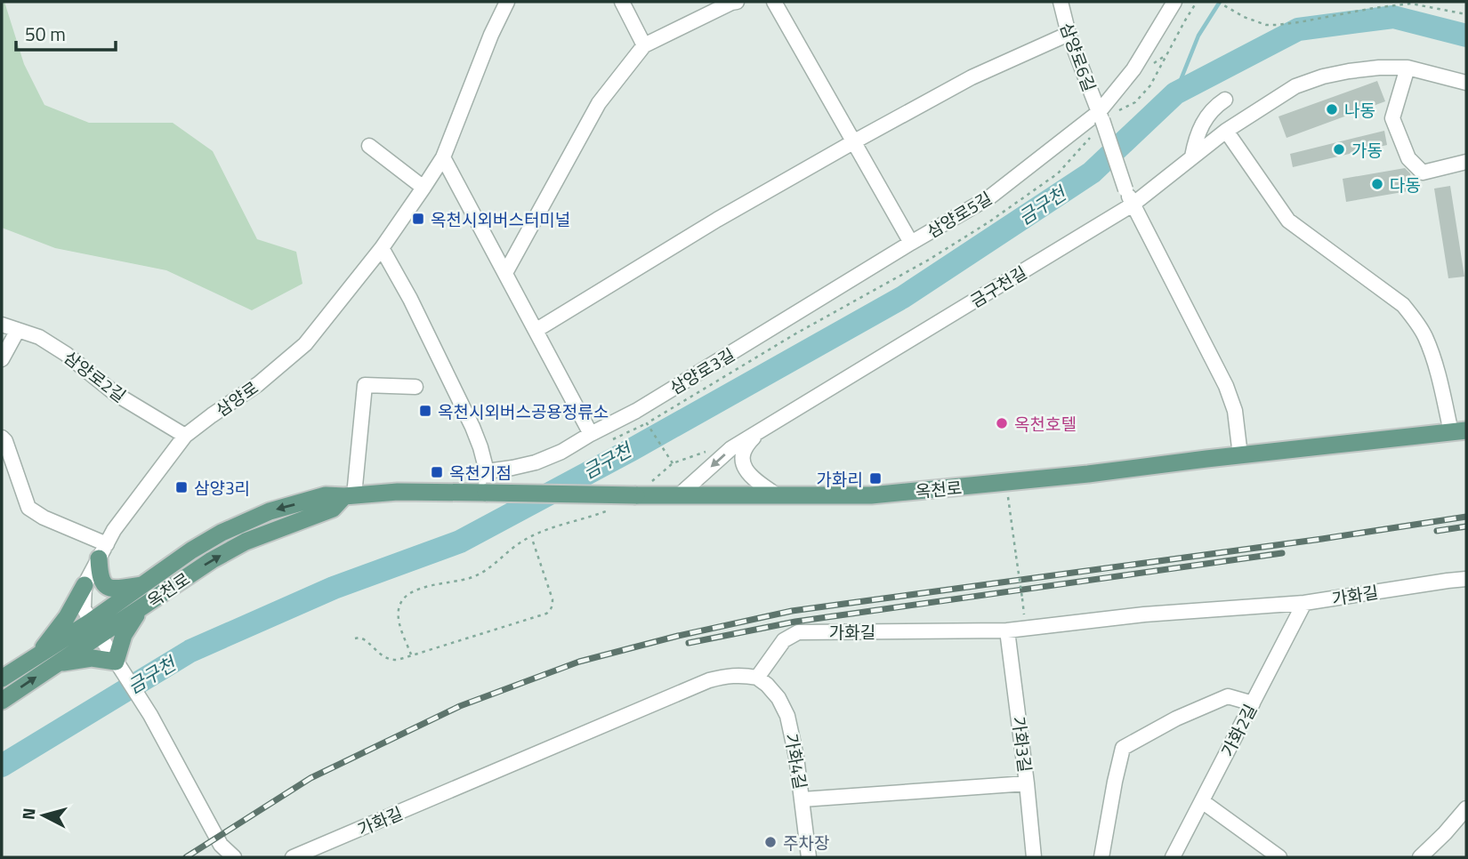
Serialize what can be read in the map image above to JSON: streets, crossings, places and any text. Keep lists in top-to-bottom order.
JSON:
{
  "streets": {
    "main road": ["옥천로"],
    "street": [
      "삼양로6길",
      "삼양로5길",
      "금구천길",
      "삼양로3길",
      "삼양로2길",
      "삼양로",
      "가화길",
      "가화2길",
      "가화3길",
      "가화4길"
    ]
  },
  "crossings": [
    ["삼양로6길", "삼양로5길"],
    ["삼양로6길", "금구천길"],
    ["삼양로5길", "삼양로3길"],
    ["금구천길", "옥천로"],
    ["삼양로2길", "삼양로"],
    ["가화길", "가화2길"],
    ["가화길", "가화3길"],
    ["가화길", "가화4길"]
  ],
  "water": ["금구천"],
  "places": {
    "other": [
      "나동",
      "가동",
      "다동",
      "옥천호텔",
      "주차장"
    ],
    "transit": [
      "옥천시외버스터미널",
      "옥천시외버스공용정류소",
      "옥천기점",
      "가화리",
      "삼양3리"
    ]
  },
  "scale_bar": "50 m",
  "north": "left"
}
